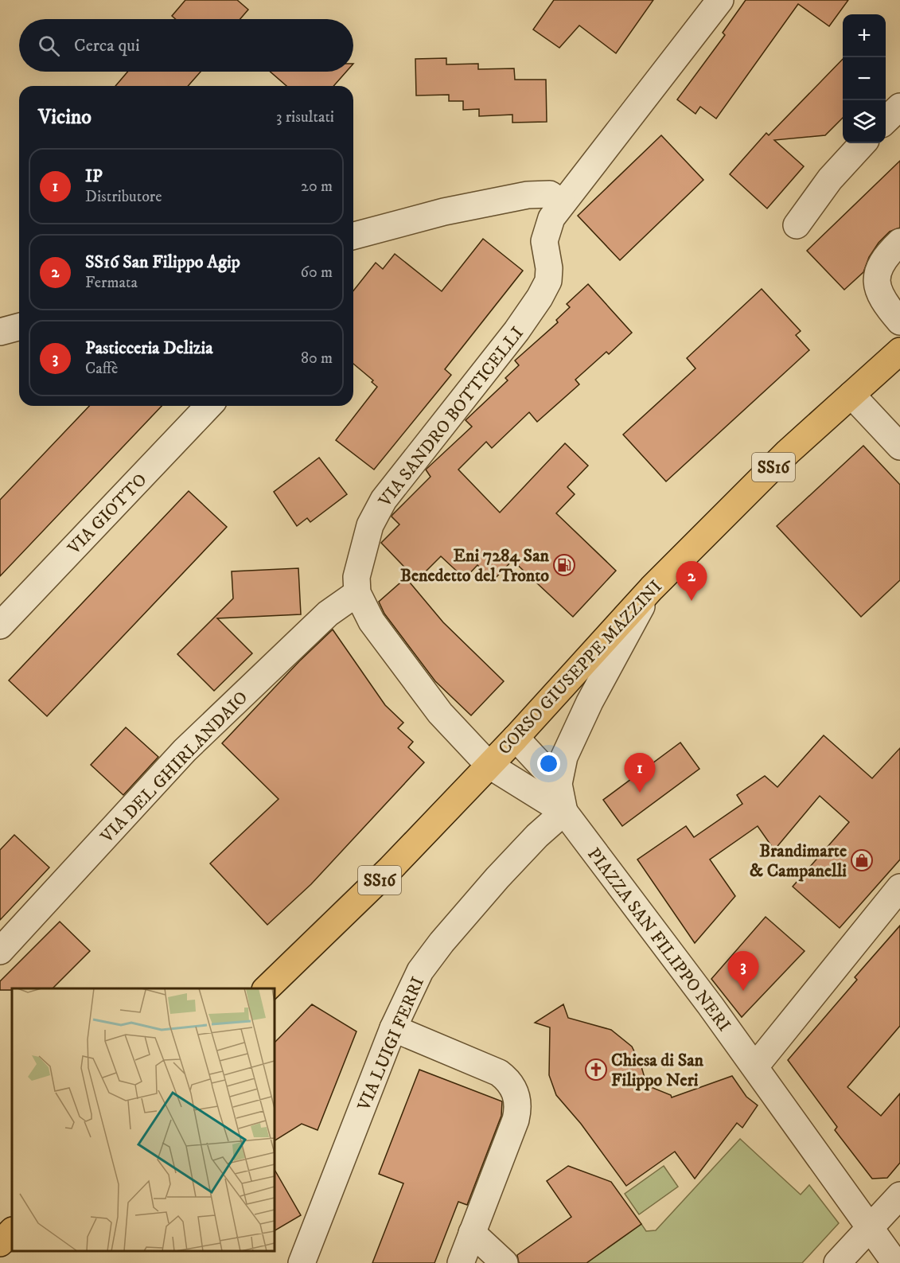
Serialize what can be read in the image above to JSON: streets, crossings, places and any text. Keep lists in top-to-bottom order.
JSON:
{
  "streets": {
    "main road": ["SS16", "CORSO GIUSEPPE MAZZINI"],
    "street": [
      "VIA SANDRO BOTTICELLI",
      "VIA GIOTTO",
      "VIA DEL GHIRLANDAIO",
      "PIAZZA SAN FILIPPO NERI",
      "VIA LUIGI FERRI"
    ]
  },
  "crossings": [
    ["VIA SANDRO BOTTICELLI", "CORSO GIUSEPPE MAZZINI"],
    ["VIA SANDRO BOTTICELLI", "VIA DEL GHIRLANDAIO"],
    ["VIA SANDRO BOTTICELLI", "PIAZZA SAN FILIPPO NERI"],
    ["VIA SANDRO BOTTICELLI", "VIA LUIGI FERRI"],
    ["PIAZZA SAN FILIPPO NERI", "VIA LUIGI FERRI"]
  ],
  "places": {
    "fuel station": ["Eni 7284 San Benedetto del Tronto"],
    "shop": ["Brandimarte & Campanelli"],
    "church": ["Chiesa di San Filippo Neri"]
  },
  "page": {
    "map_buttons": ["+", "−"],
    "search": "Cerca qui",
    "heading": ["Vicino", "3 risultati"],
    "list": [
      {
        "mark": "1",
        "name": "IP",
        "note": "Distributore",
        "value": "20 m"
      },
      {
        "mark": "2",
        "name": "SS16 San Filippo Agip",
        "note": "Fermata",
        "value": "60 m"
      },
      {
        "mark": "3",
        "name": "Pasticceria Delizia",
        "note": "Caffè",
        "value": "80 m"
      }
    ],
    "pins": ["2", "1", "3"]
  }
}
